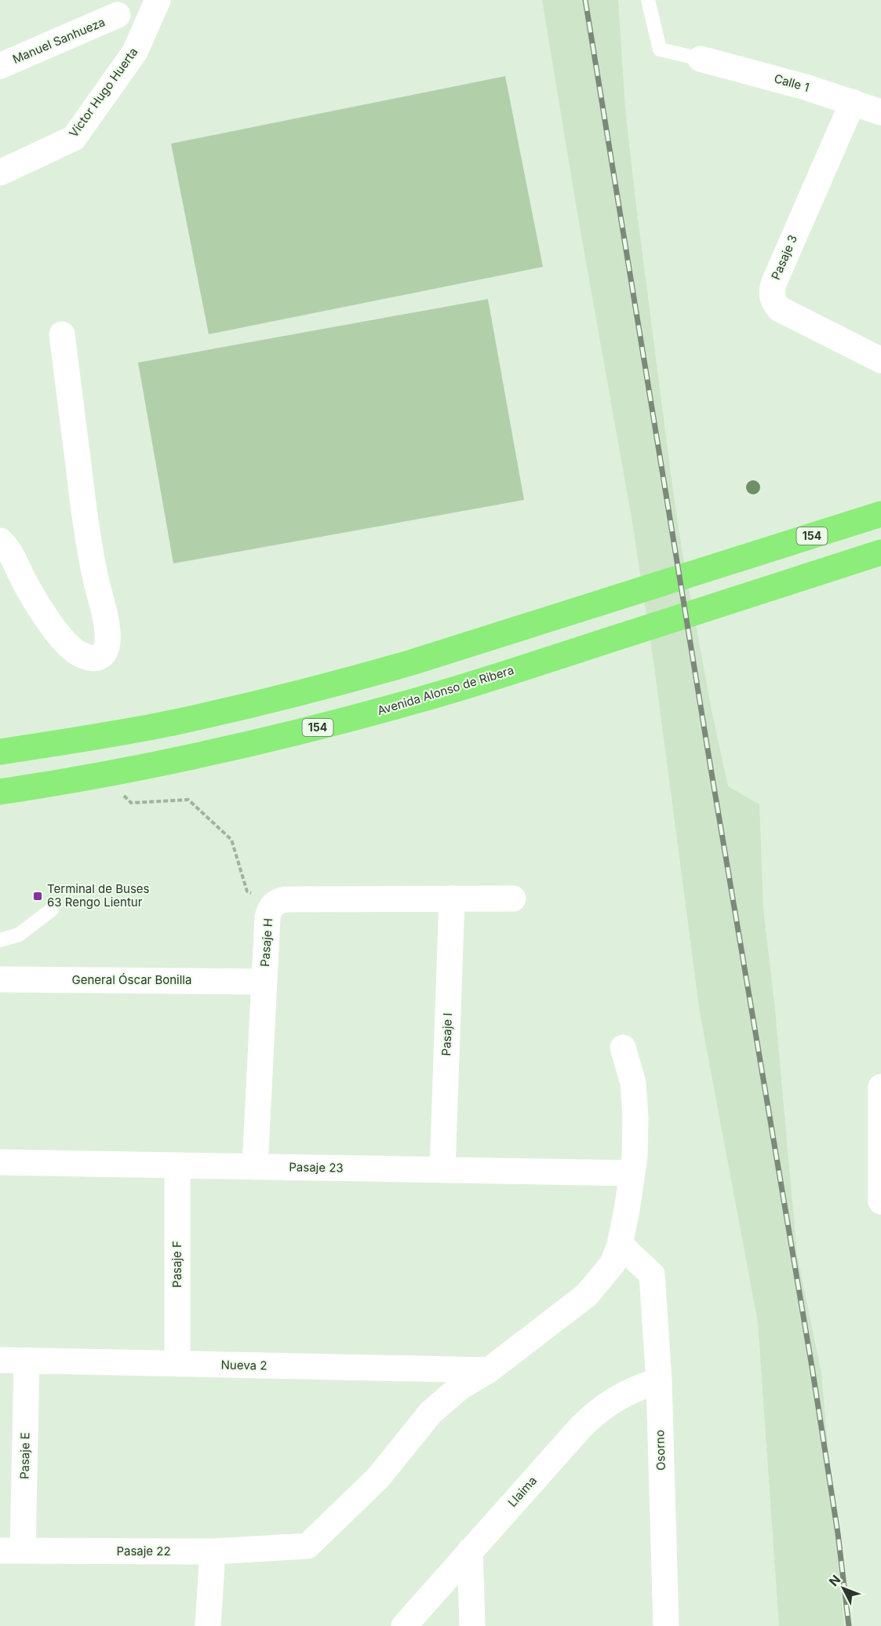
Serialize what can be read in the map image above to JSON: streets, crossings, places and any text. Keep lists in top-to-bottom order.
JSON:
{
  "streets": {
    "highway": ["154", "Avenida Alonso de Ribera"],
    "street": [
      "Manuel Sanhueza",
      "Calle 1",
      "Víctor Hugo Huerta",
      "Pasaje 3",
      "Pasaje H",
      "General Óscar Bonilla",
      "Pasaje I",
      "Pasaje 23",
      "Pasaje F",
      "Nueva 2",
      "Osorno",
      "Pasaje E",
      "Llaima",
      "Pasaje 22"
    ]
  },
  "crossings": [
    ["Calle 1", "Pasaje 3"],
    ["Pasaje H", "General Óscar Bonilla"],
    ["Pasaje H", "Pasaje I"],
    ["Pasaje H", "Pasaje 23"],
    ["Pasaje I", "Pasaje 23"],
    ["Pasaje 23", "Pasaje F"],
    ["Pasaje 23", "Pasaje 22"],
    ["Pasaje F", "Nueva 2"],
    ["Nueva 2", "Pasaje E"],
    ["Nueva 2", "Pasaje 22"],
    ["Osorno", "Llaima"],
    ["Osorno", "Pasaje 22"],
    ["Pasaje E", "Pasaje 22"]
  ],
  "places": {
    "transit": ["Terminal de Buses 63 Rengo Lientur"]
  },
  "north": "top left"
}
